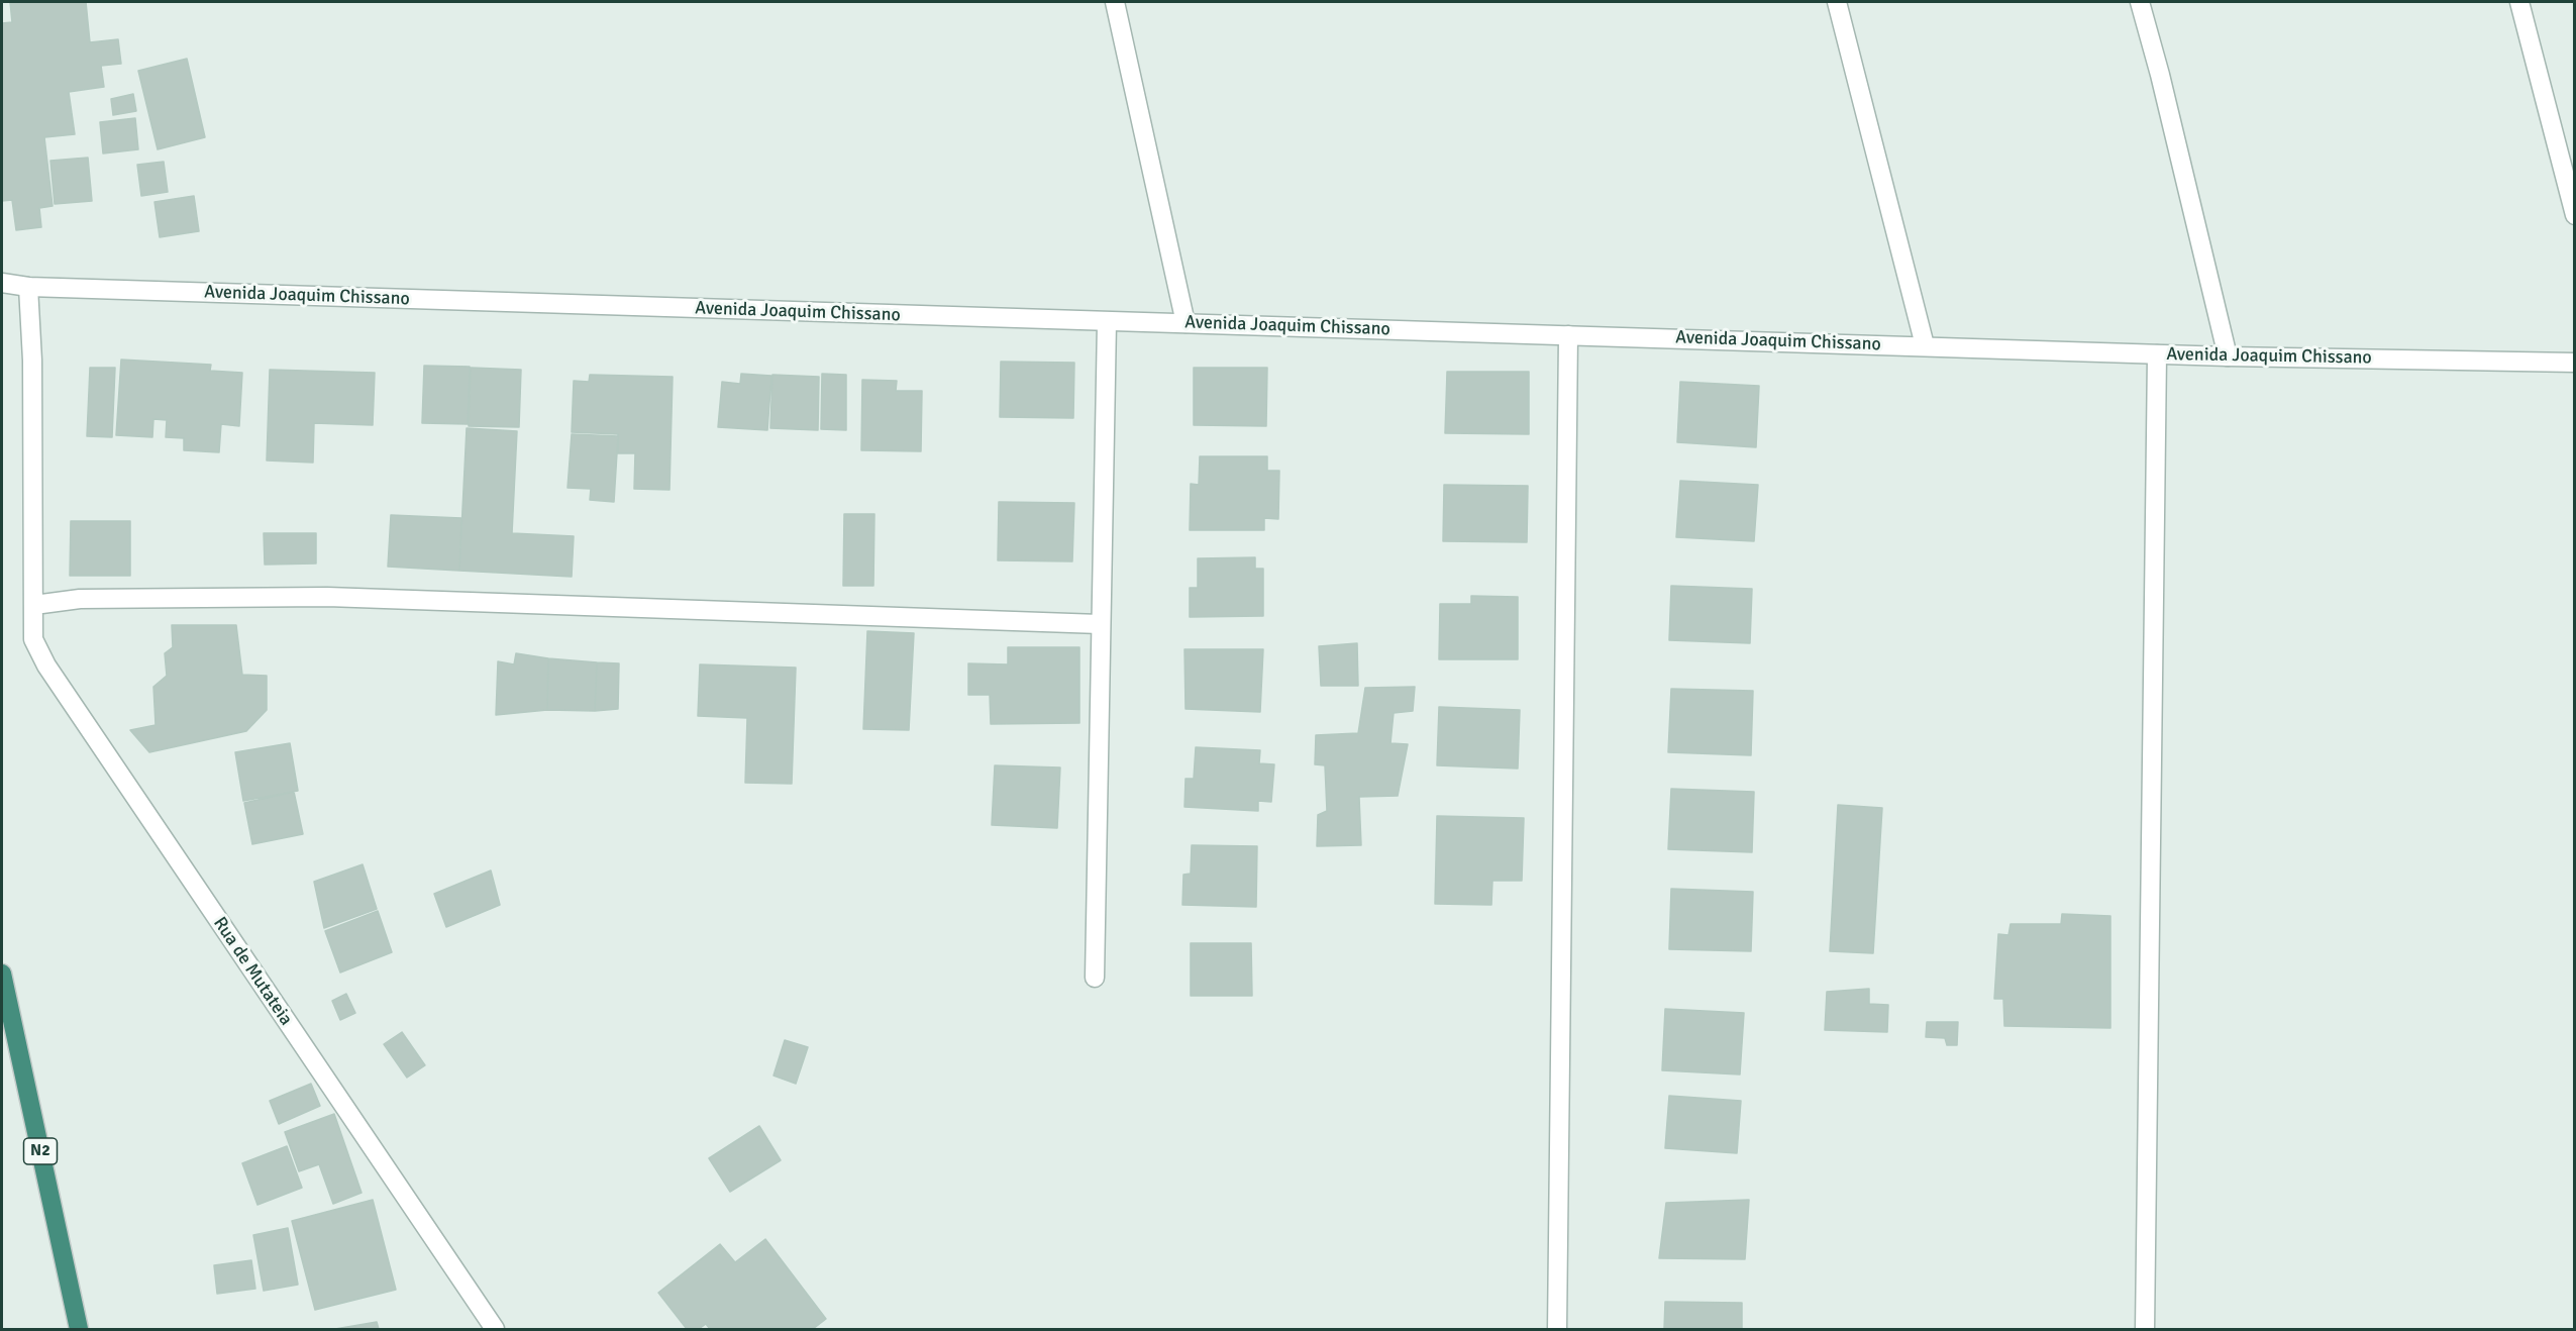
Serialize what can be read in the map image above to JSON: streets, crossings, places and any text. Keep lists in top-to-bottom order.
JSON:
{
  "streets": {
    "highway": ["N2"],
    "street": ["Avenida Joaquim Chissano", "Rua de Mutateia"]
  },
  "crossings": [
    ["Avenida Joaquim Chissano", "Rua de Mutateia"]
  ]
}
